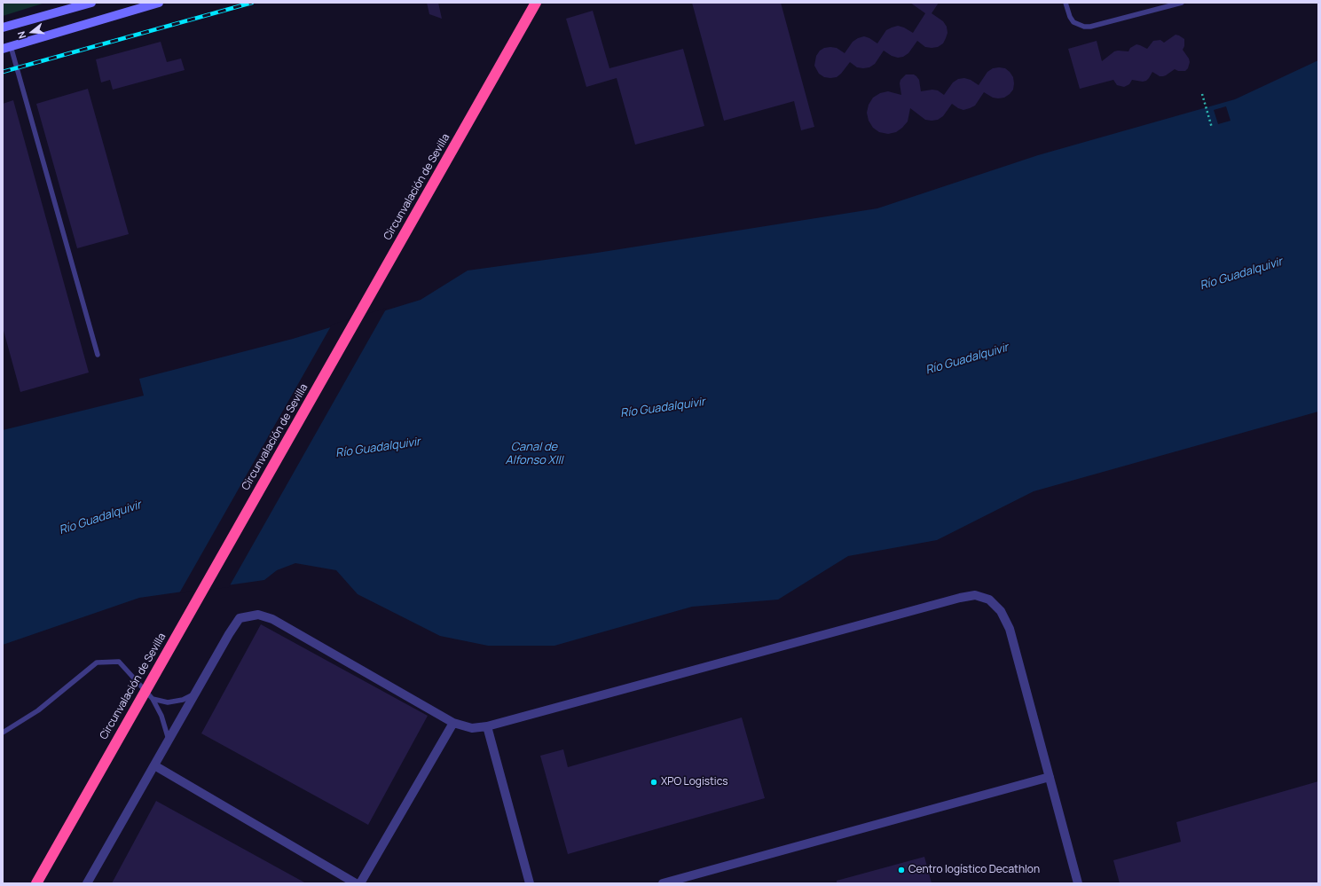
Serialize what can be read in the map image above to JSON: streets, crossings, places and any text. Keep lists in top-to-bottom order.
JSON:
{
  "streets": {
    "highway": ["Circunvalación de Sevilla"]
  },
  "water": ["Río Guadalquivir", "Canal de Alfonso XIII"],
  "places": ["XPO Logistics", "Centro logístico Decathlon"],
  "north": "left"
}
